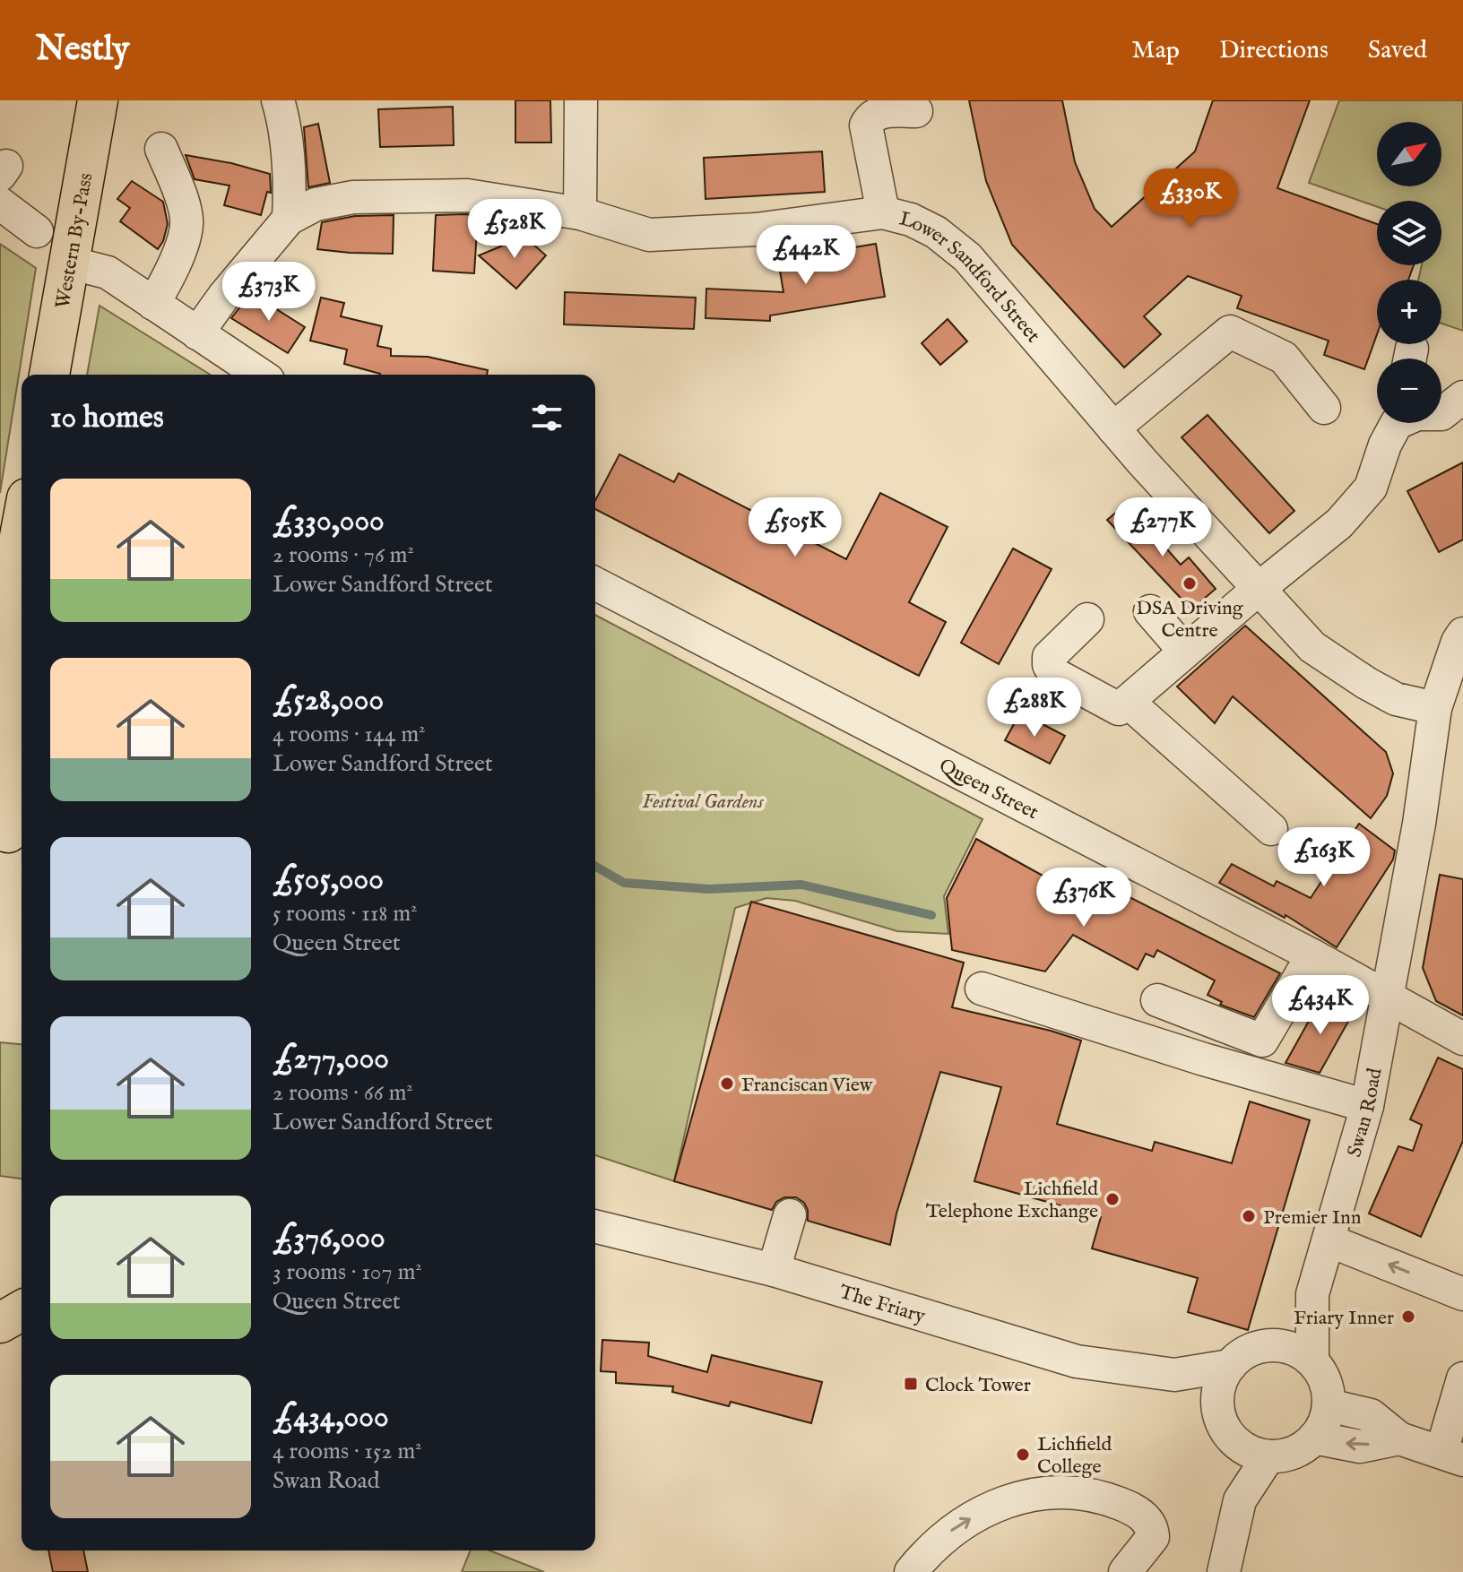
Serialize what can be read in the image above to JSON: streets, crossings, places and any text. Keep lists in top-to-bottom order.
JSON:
{
  "streets": {
    "highway": ["Western By-Pass"],
    "street": [
      "Lower Sandford Street",
      "Queen Street",
      "Swan Road",
      "The Friary"
    ]
  },
  "crossings": [
    ["Lower Sandford Street", "Swan Road"],
    ["Queen Street", "Swan Road"],
    ["Swan Road", "The Friary"]
  ],
  "parks": ["Festival Gardens"],
  "places": {
    "other": [
      "DSA Driving Centre",
      "Franciscan View",
      "Lichfield Telephone Exchange",
      "Premier Inn",
      "Friary Inner",
      "Lichfield College"
    ],
    "transit": ["Clock Tower"]
  },
  "north": "top right",
  "page": {
    "header": "Nestly",
    "nav": ["Map", "Directions", "Saved"],
    "map_buttons": ["+", "−"],
    "price": [
      "£330K",
      "£528K",
      "£442K",
      "£373K",
      "£505K",
      "£277K",
      "£288K",
      "£163K",
      "£376K",
      "£434K"
    ],
    "heading": "10 homes",
    "list": [
      {
        "name": "£330,000",
        "note": "2 rooms · 76 m² · Lower Sandford Street"
      },
      {
        "name": "£528,000",
        "note": "4 rooms · 144 m² · Lower Sandford Street"
      },
      {
        "name": "£505,000",
        "note": "5 rooms · 118 m² · Queen Street"
      },
      {
        "name": "£277,000",
        "note": "2 rooms · 66 m² · Lower Sandford Street"
      },
      {
        "name": "£376,000",
        "note": "3 rooms · 107 m² · Queen Street"
      },
      {
        "name": "£434,000",
        "note": "4 rooms · 152 m² · Swan Road"
      }
    ]
  }
}
